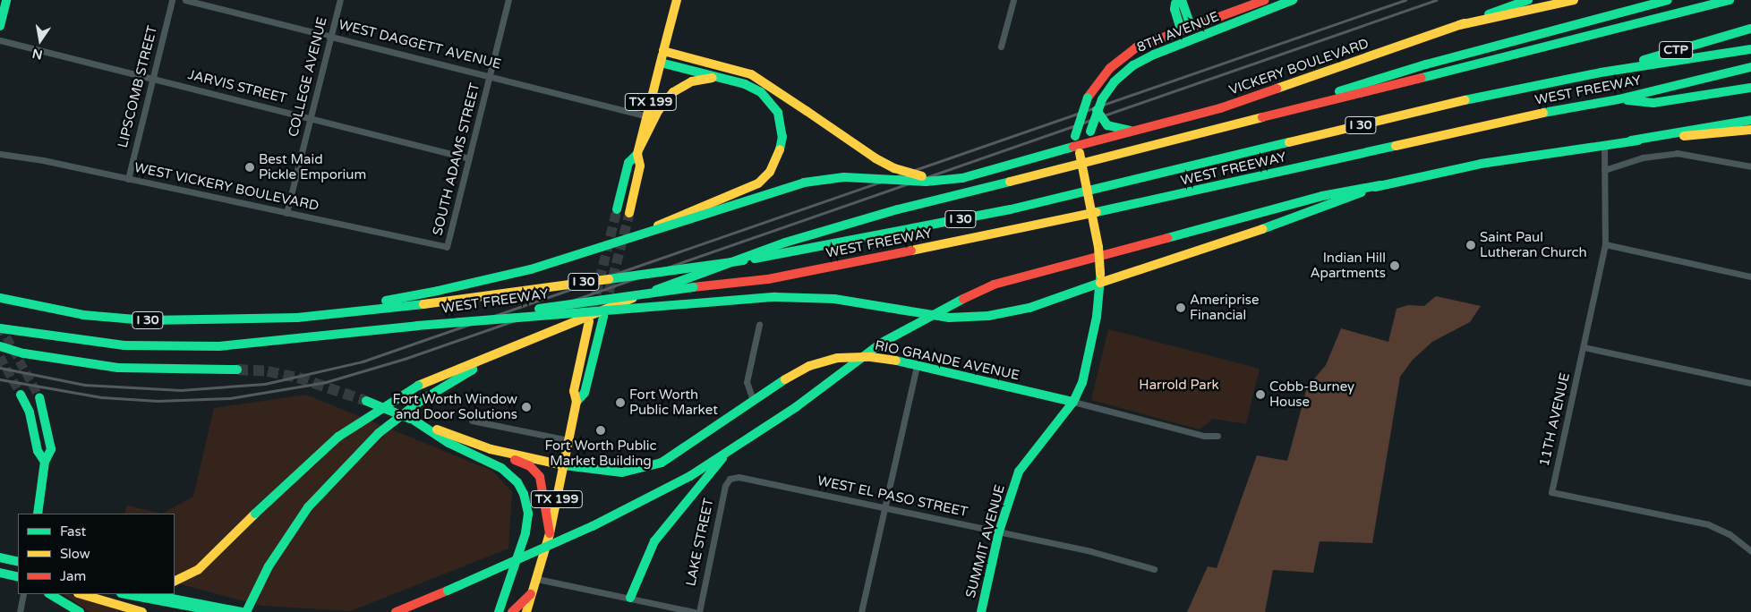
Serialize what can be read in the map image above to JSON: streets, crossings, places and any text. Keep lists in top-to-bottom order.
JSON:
{
  "streets": {
    "main road": [
      "8TH AVENUE",
      "CTP",
      "VICKERY BOULEVARD",
      "WEST FREEWAY",
      "TX 199",
      "I 30",
      "RIO GRANDE AVENUE",
      "SUMMIT AVENUE"
    ],
    "street": [
      "WEST DAGGETT AVENUE",
      "COLLEGE AVENUE",
      "LIPSCOMB STREET",
      "JARVIS STREET",
      "SOUTH ADAMS STREET",
      "WEST VICKERY BOULEVARD",
      "11TH AVENUE",
      "WEST EL PASO STREET",
      "LAKE STREET"
    ]
  },
  "crossings": [
    ["8TH AVENUE", "VICKERY BOULEVARD"],
    ["8TH AVENUE", "SUMMIT AVENUE"],
    ["WEST DAGGETT AVENUE", "COLLEGE AVENUE"],
    ["WEST DAGGETT AVENUE", "TX 199"],
    ["WEST DAGGETT AVENUE", "SOUTH ADAMS STREET"],
    ["CTP", "WEST FREEWAY"],
    ["COLLEGE AVENUE", "JARVIS STREET"],
    ["COLLEGE AVENUE", "WEST VICKERY BOULEVARD"],
    ["LIPSCOMB STREET", "JARVIS STREET"],
    ["LIPSCOMB STREET", "WEST VICKERY BOULEVARD"],
    ["JARVIS STREET", "SOUTH ADAMS STREET"],
    ["TX 199", "RIO GRANDE AVENUE"],
    ["SOUTH ADAMS STREET", "WEST VICKERY BOULEVARD"],
    ["RIO GRANDE AVENUE", "SUMMIT AVENUE"],
    ["WEST EL PASO STREET", "SUMMIT AVENUE"],
    ["WEST EL PASO STREET", "LAKE STREET"]
  ],
  "parks": ["Harrold Park"],
  "places": [
    "Best Maid Pickle Emporium",
    "Saint Paul Lutheran Church",
    "Indian Hill Apartments",
    "Ameriprise Financial",
    "Cobb-Burney House",
    "Fort Worth Public Market",
    "Fort Worth Window and Door Solutions",
    "Fort Worth Public Market Building"
  ],
  "legend": ["Fast", "Slow", "Jam"],
  "north": "bottom"
}
